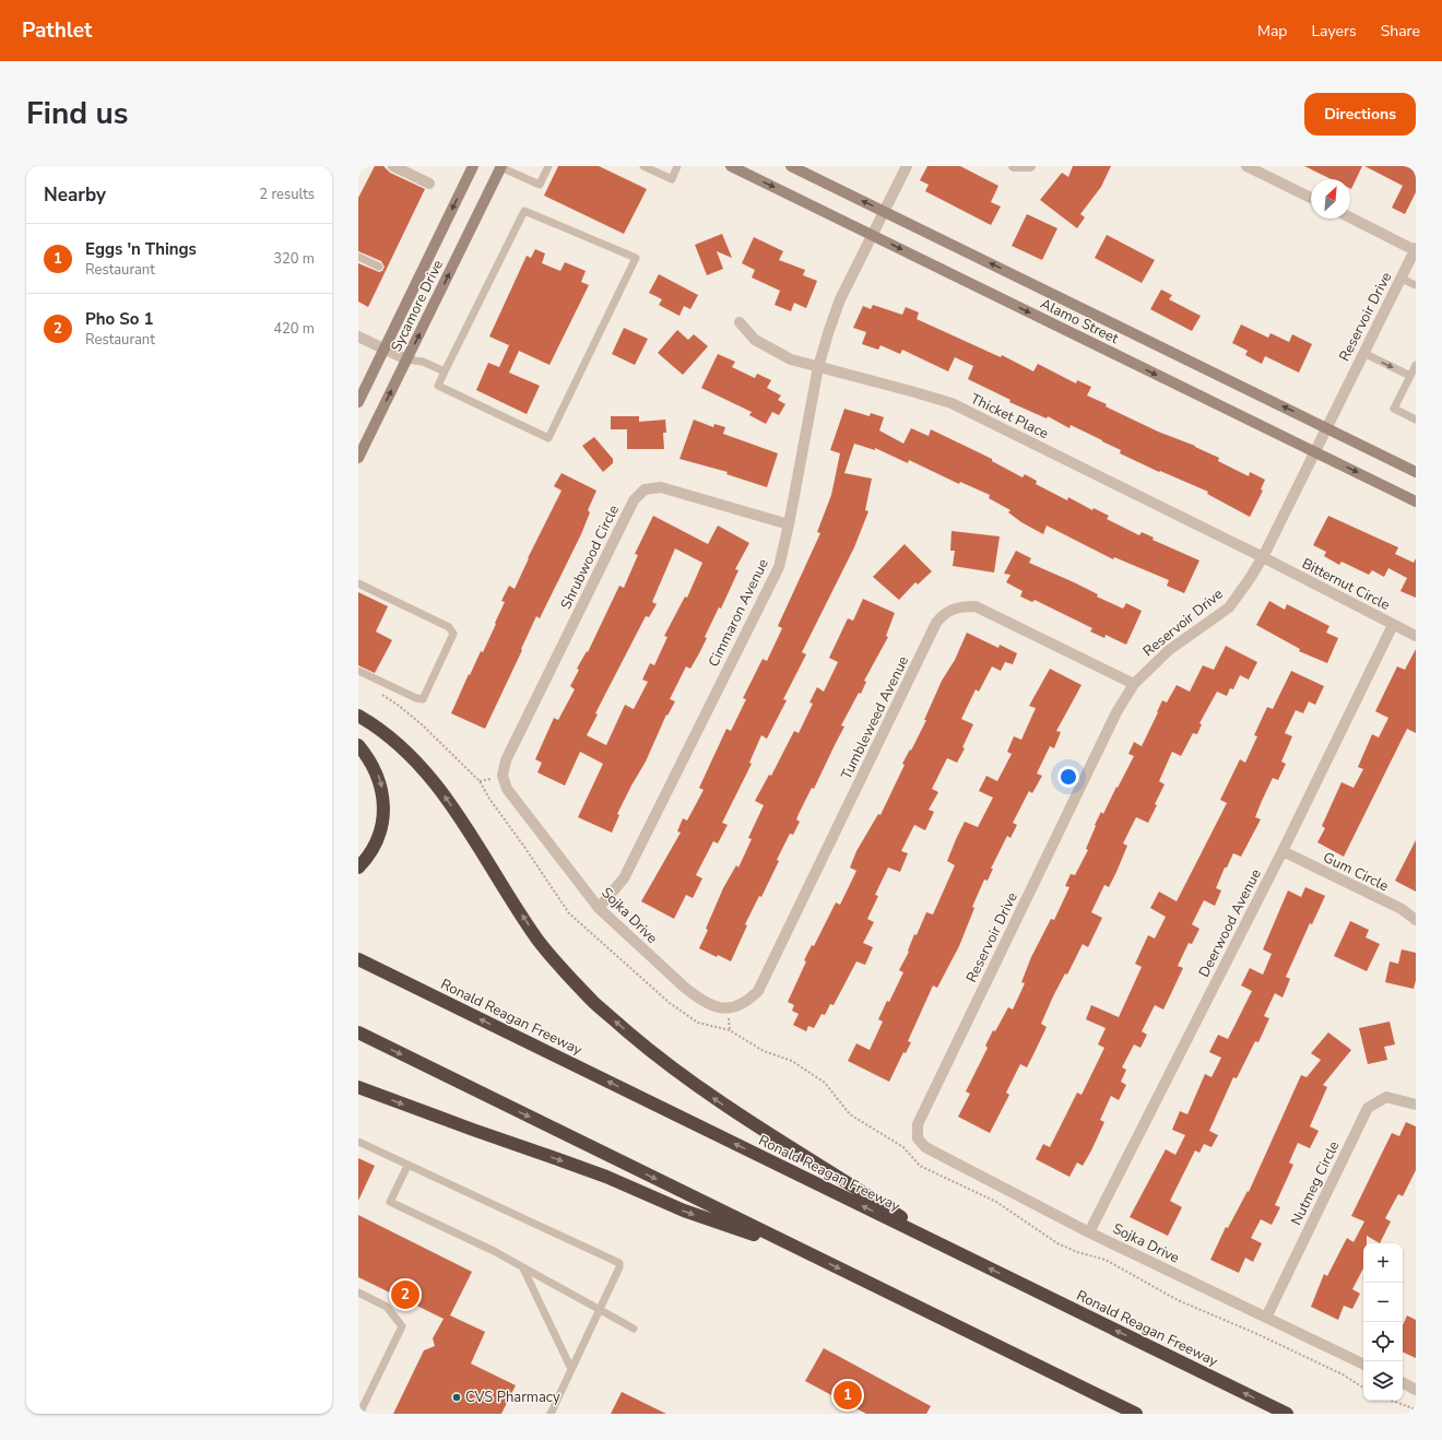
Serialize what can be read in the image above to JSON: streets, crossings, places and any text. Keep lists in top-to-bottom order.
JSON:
{
  "streets": {
    "highway": ["Ronald Reagan Freeway"],
    "main road": ["Sycamore Drive", "Alamo Street"],
    "street": [
      "Reservoir Drive",
      "Thicket Place",
      "Shrubwood Circle",
      "Bitternut Circle",
      "Cimmaron Avenue",
      "Tumbleweed Avenue",
      "Gum Circle",
      "Sojka Drive",
      "Deerwood Avenue",
      "Nutmeg Circle"
    ]
  },
  "crossings": [
    ["Reservoir Drive", "Alamo Street"],
    ["Reservoir Drive", "Thicket Place"],
    ["Reservoir Drive", "Bitternut Circle"],
    ["Reservoir Drive", "Tumbleweed Avenue"],
    ["Reservoir Drive", "Sojka Drive"],
    ["Alamo Street", "Cimmaron Avenue"],
    ["Thicket Place", "Bitternut Circle"],
    ["Thicket Place", "Cimmaron Avenue"],
    ["Shrubwood Circle", "Cimmaron Avenue"],
    ["Shrubwood Circle", "Sojka Drive"],
    ["Bitternut Circle", "Deerwood Avenue"],
    ["Cimmaron Avenue", "Sojka Drive"],
    ["Tumbleweed Avenue", "Sojka Drive"],
    ["Gum Circle", "Deerwood Avenue"],
    ["Sojka Drive", "Deerwood Avenue"],
    ["Sojka Drive", "Nutmeg Circle"]
  ],
  "places": ["CVS Pharmacy"],
  "north": "top right",
  "page": {
    "header": "Pathlet",
    "nav": ["Map", "Layers", "Share"],
    "title": "Find us",
    "buttons": "Directions",
    "heading": ["Nearby", "2 results"],
    "list": [
      {
        "mark": "1",
        "name": "Eggs 'n Things",
        "note": "Restaurant",
        "value": "320 m"
      },
      {
        "mark": "2",
        "name": "Pho So 1",
        "note": "Restaurant",
        "value": "420 m"
      }
    ],
    "map_buttons": ["+", "−"],
    "pins": ["2", "1"]
  }
}
